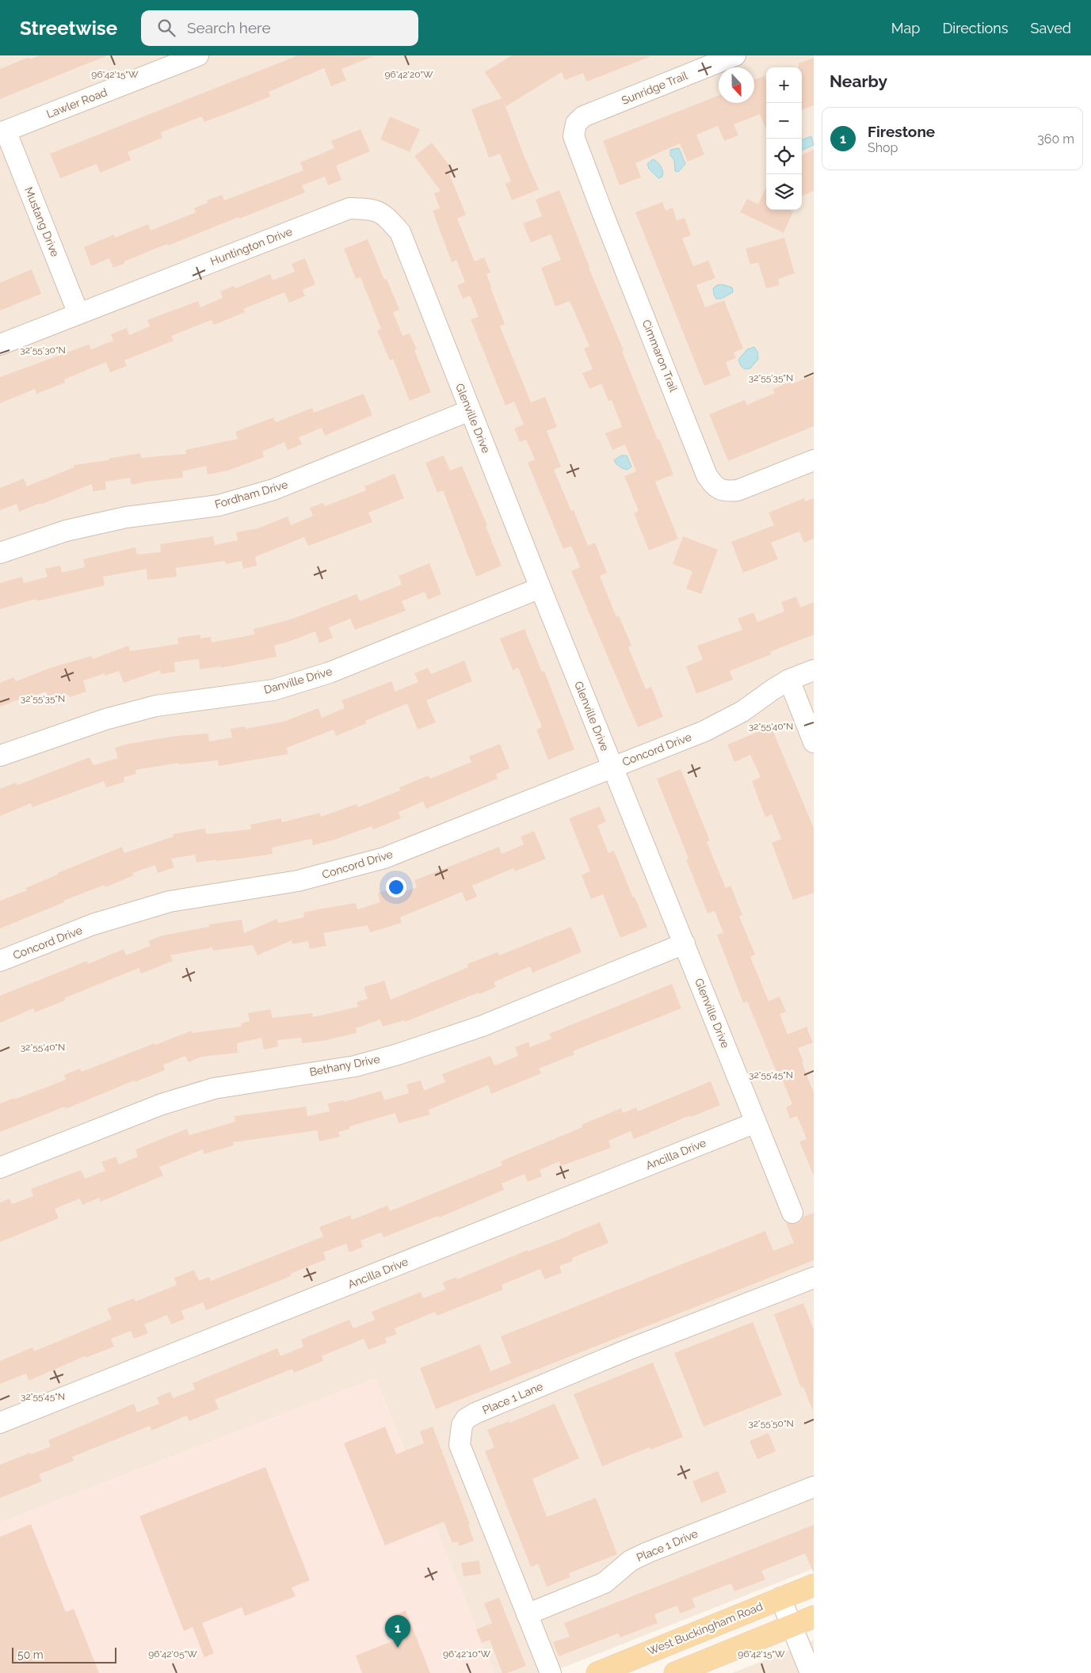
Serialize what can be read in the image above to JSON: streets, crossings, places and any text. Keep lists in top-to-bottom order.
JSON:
{
  "streets": {
    "main road": ["West Buckingham Road"],
    "street": [
      "Sunridge Trail",
      "Lawler Road",
      "Mustang Drive",
      "Huntington Drive",
      "Cimmaron Trail",
      "Glenville Drive",
      "Fordham Drive",
      "Danville Drive",
      "Concord Drive",
      "Bethany Drive",
      "Ancilla Drive",
      "Place 1 Lane",
      "Place 1 Drive"
    ]
  },
  "crossings": [
    ["Sunridge Trail", "Cimmaron Trail"],
    ["Lawler Road", "Mustang Drive"],
    ["Mustang Drive", "Huntington Drive"],
    ["Huntington Drive", "Glenville Drive"],
    ["Glenville Drive", "Fordham Drive"],
    ["Glenville Drive", "Danville Drive"],
    ["Glenville Drive", "Concord Drive"],
    ["Glenville Drive", "Bethany Drive"],
    ["Glenville Drive", "Ancilla Drive"],
    ["Place 1 Lane", "Place 1 Drive"]
  ],
  "scale_bar": "50 m",
  "north": "bottom",
  "page": {
    "header": "Streetwise",
    "search": "Search here",
    "nav": ["Map", "Directions", "Saved"],
    "heading": "Nearby",
    "map_buttons": ["+", "−"],
    "list": [
      {
        "mark": "1",
        "name": "Firestone",
        "note": "Shop",
        "value": "360 m"
      }
    ],
    "pins": "1",
    "scale": "50 m"
  },
  "coordinates": [
    "96°42'20\"W",
    "96°42'15\"W",
    "32°55'30\"N",
    "32°55'35\"N",
    "32°55'40\"N",
    "32°55'45\"N",
    "32°55'50\"N",
    "96°42'05\"W",
    "96°42'10\"W"
  ]
}
